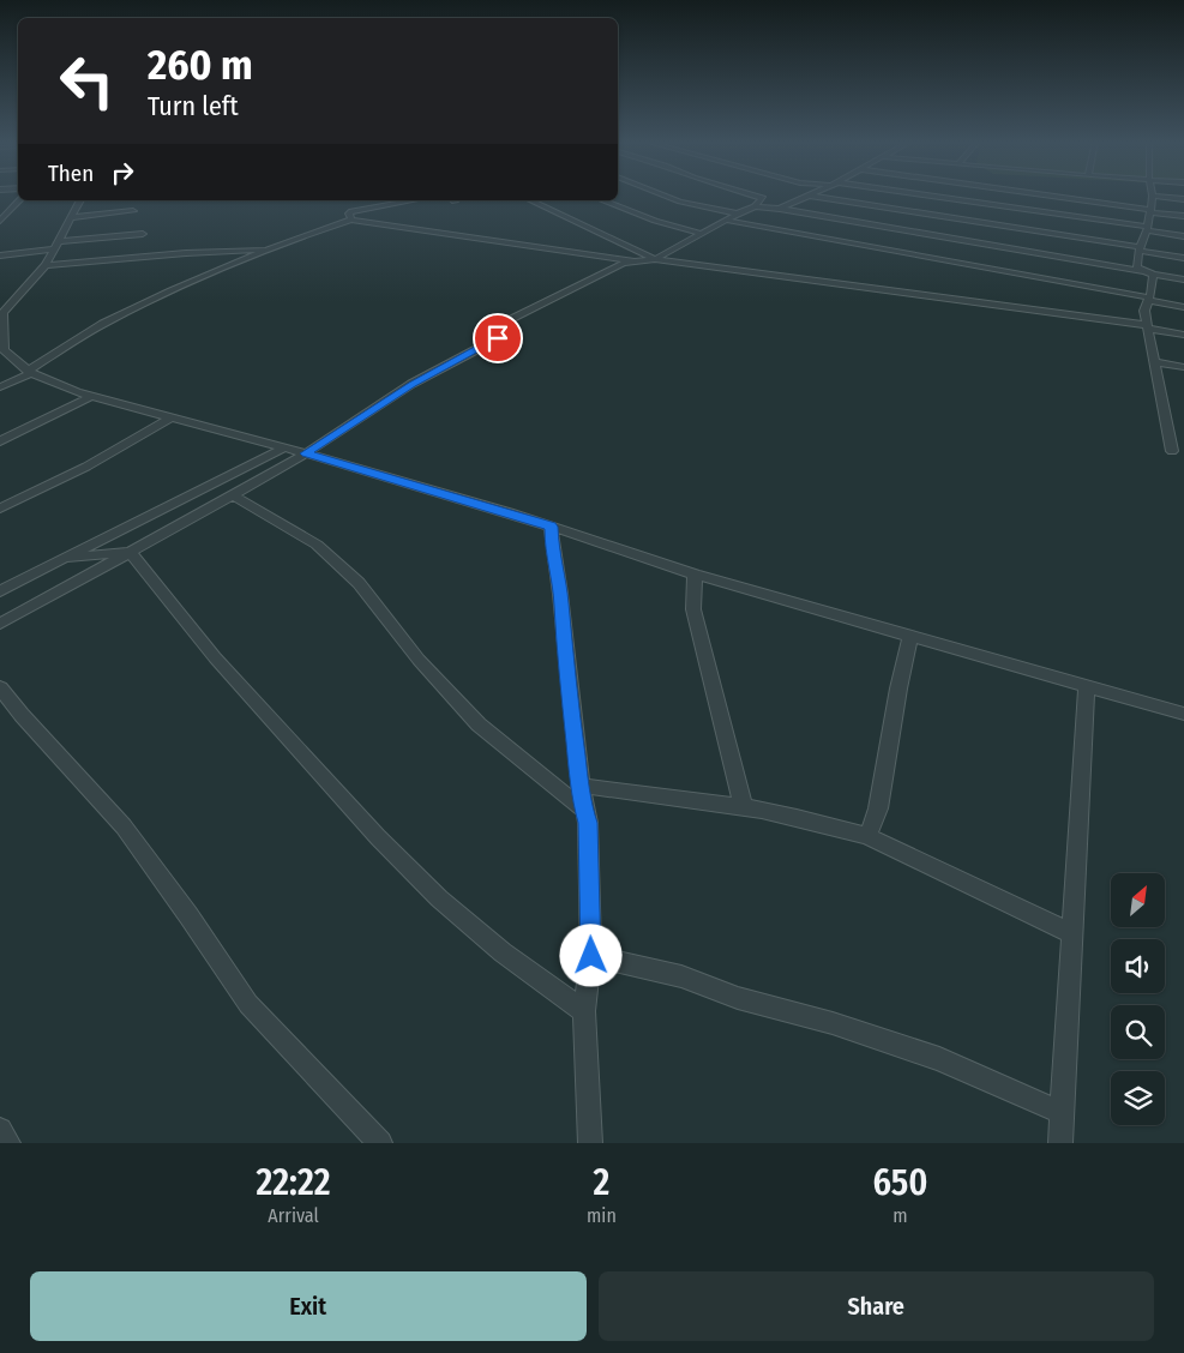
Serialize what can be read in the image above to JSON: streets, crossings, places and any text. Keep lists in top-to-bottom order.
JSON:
{
  "north": "top right",
  "page": {
    "turn": ["260 m", "Turn left"],
    "then": "Then",
    "eta": [
      "22:22",
      "Arrival",
      "2",
      "min",
      "650",
      "m"
    ],
    "buttons": ["Exit", "Share"]
  }
}
